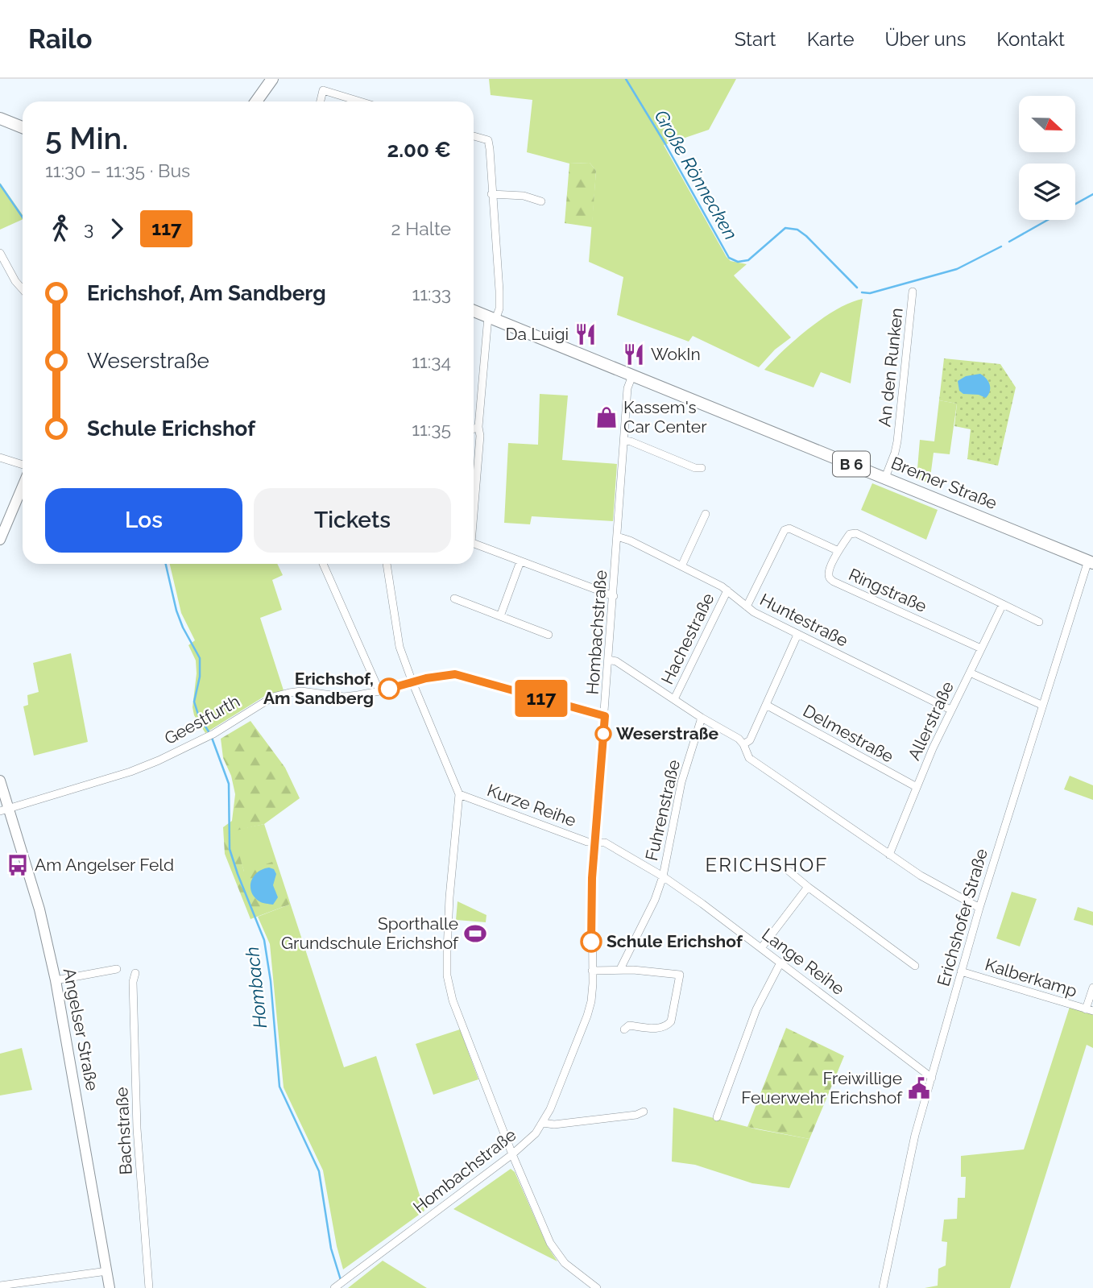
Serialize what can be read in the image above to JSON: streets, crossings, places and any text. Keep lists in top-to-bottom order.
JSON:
{
  "streets": {
    "main road": ["B 6", "Bremer Straße", "Angelser Straße"],
    "street": [
      "An den Runken",
      "Ringstraße",
      "Huntestraße",
      "Hombachstraße",
      "Hachestraße",
      "Geestfurth",
      "Allerstraße",
      "Delmestraße",
      "Kurze Reihe",
      "Fuhrenstraße",
      "Erichshofer Straße",
      "Lange Reihe",
      "Kalberkamp",
      "Bachstraße"
    ]
  },
  "crossings": [
    ["An den Runken", "Bremer Straße"],
    ["Bremer Straße", "Hombachstraße"],
    ["Bremer Straße", "Erichshofer Straße"],
    ["Huntestraße", "Hombachstraße"],
    ["Huntestraße", "Hachestraße"],
    ["Huntestraße", "Allerstraße"],
    ["Hombachstraße", "Geestfurth"],
    ["Hombachstraße", "Kurze Reihe"],
    ["Hombachstraße", "Lange Reihe"],
    ["Geestfurth", "Angelser Straße"],
    ["Allerstraße", "Delmestraße"],
    ["Allerstraße", "Erichshofer Straße"],
    ["Kurze Reihe", "Lange Reihe"],
    ["Fuhrenstraße", "Lange Reihe"],
    ["Erichshofer Straße", "Lange Reihe"],
    ["Erichshofer Straße", "Kalberkamp"]
  ],
  "districts": ["ERICHSHOF"],
  "water": ["Große Rönnecken", "Hombach"],
  "places": {
    "restaurant": ["Da Luigi", "WokIn"],
    "shop": ["Kassem's Car Center"],
    "other": ["Erichshof, Am Sandberg", "Weserstraße", "Schule Erichshof"],
    "bus stop": ["Am Angelser Feld"],
    "sports": ["Sporthalle Grundschule Erichshof"],
    "public building": ["Freiwillige Feuerwehr Erichshof"]
  },
  "lines": ["bus line 117"],
  "north": "right",
  "page": {
    "header": "Railo",
    "nav": [
      "Start",
      "Karte",
      "Über uns",
      "Kontakt"
    ],
    "on_map": "117",
    "heading": ["5 Min.", "11:30 – 11:35 · Bus", "2.00 €"],
    "legs": ["3", "117", "2 Halte"],
    "list": [
      {
        "name": "Erichshof, Am Sandberg",
        "value": "11:33"
      },
      {
        "name": "Weserstraße",
        "value": "11:34"
      },
      {
        "name": "Schule Erichshof",
        "value": "11:35"
      }
    ],
    "buttons": ["Los", "Tickets"]
  }
}
